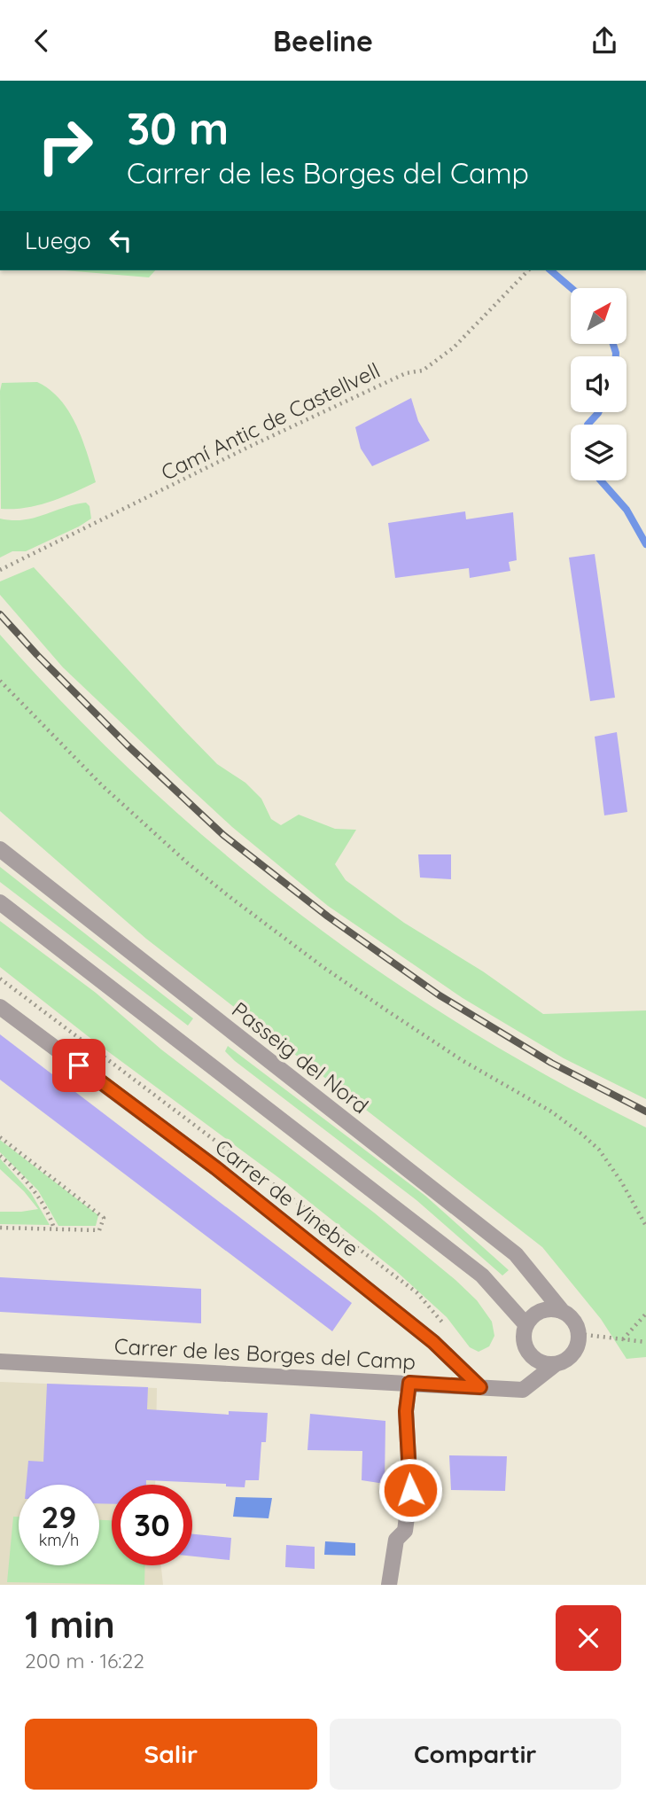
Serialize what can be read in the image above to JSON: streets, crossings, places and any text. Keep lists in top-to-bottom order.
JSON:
{
  "streets": {
    "street": ["Passeig del Nord", "Carrer de Vinebre", "Carrer de les Borges del Camp"],
    "path": ["Camí Antic de Castellvell"]
  },
  "crossings": [
    ["Passeig del Nord", "Carrer de les Borges del Camp"],
    ["Carrer de Vinebre", "Carrer de les Borges del Camp"]
  ],
  "north": "top right",
  "page": {
    "header": "Beeline",
    "turn": ["30 m", "Carrer de les Borges del Camp"],
    "then": "Luego",
    "speed": "29 km/h",
    "limit": "30",
    "heading": ["1 min", "200 m · 16:22"],
    "buttons": ["Salir", "Compartir"]
  }
}
